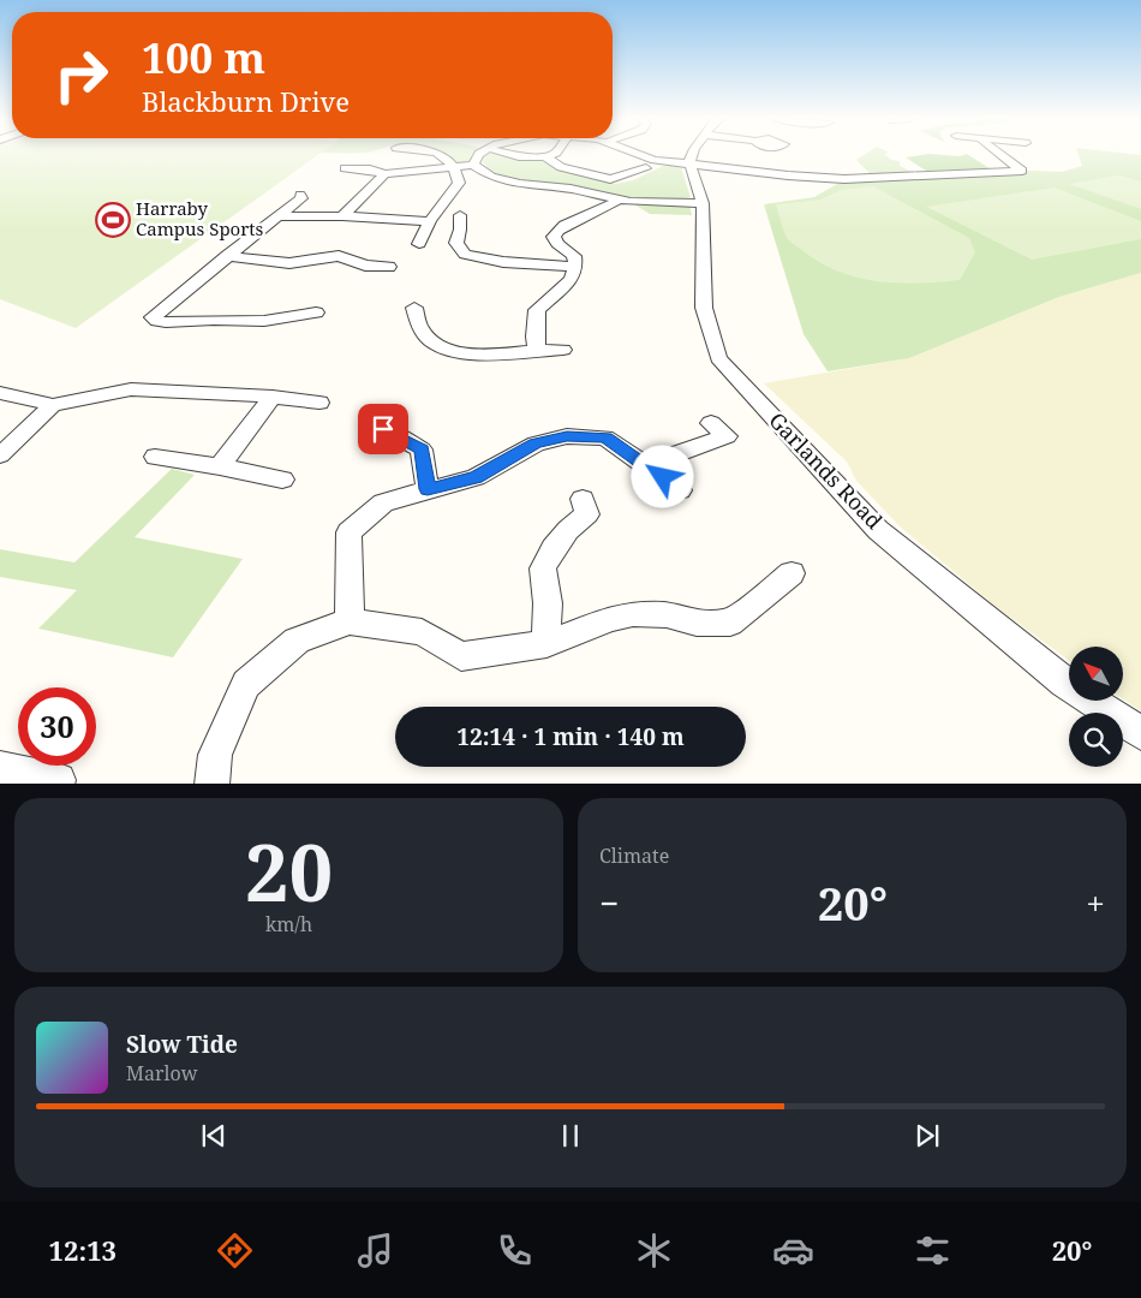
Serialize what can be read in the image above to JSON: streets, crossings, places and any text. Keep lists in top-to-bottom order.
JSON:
{
  "streets": {
    "street": ["Garlands Road"]
  },
  "places": {
    "sports": ["Harraby Campus Sports"]
  },
  "north": "top left",
  "page": {
    "turn": ["100 m", "Blackburn Drive"],
    "limit": "30",
    "trip": "12:14 · 1 min · 140 m",
    "tile": [
      ["20", "km/h"],
      "Climate"
    ],
    "heat": ["−", "20°", "+"],
    "song": ["Slow Tide", "Marlow"],
    "tabs": ["12:13", "20°"]
  }
}
